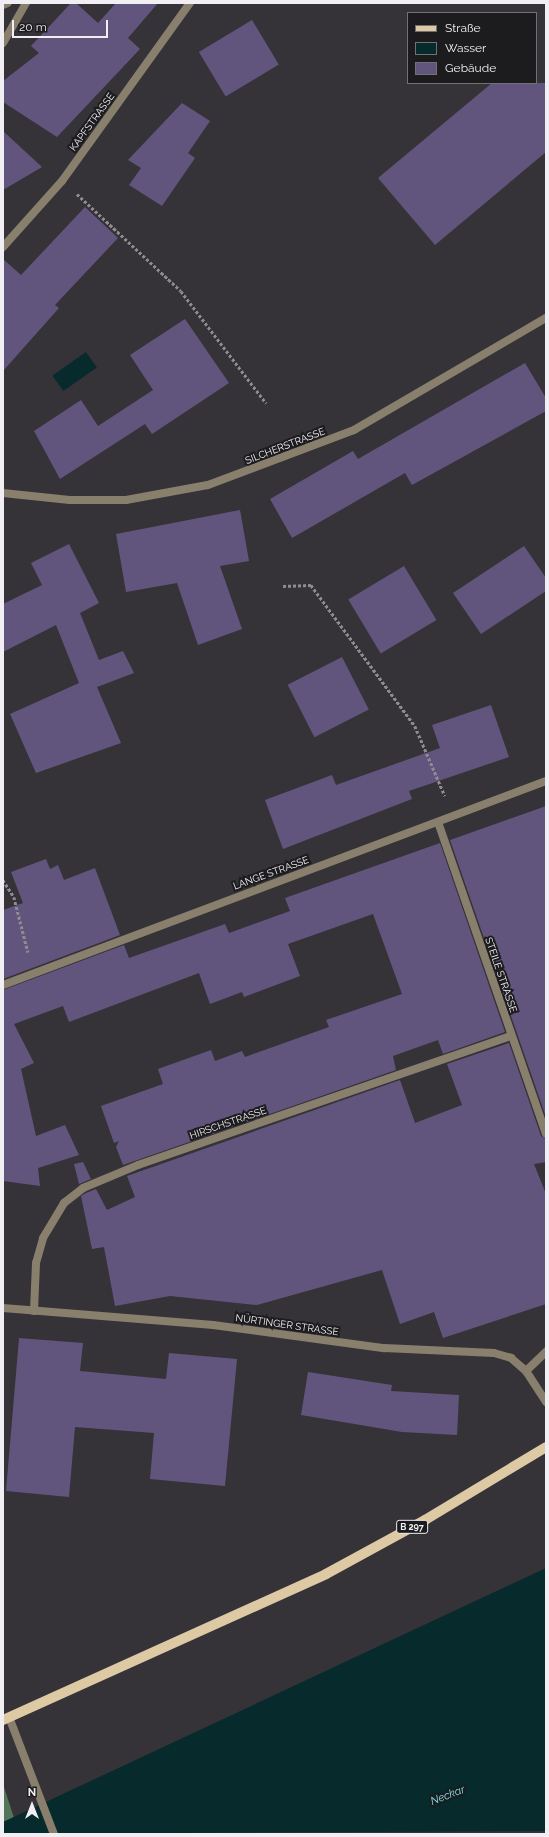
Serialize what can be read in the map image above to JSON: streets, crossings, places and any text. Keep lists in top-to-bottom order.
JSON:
{
  "streets": {
    "main road": ["B 297"],
    "street": [
      "KAPFSTRASSE",
      "SILCHERSTRASSE",
      "LANGE STRASSE",
      "STEILE STRASSE",
      "HIRSCHSTRASSE",
      "NÜRTINGER STRASSE"
    ]
  },
  "crossings": [
    ["LANGE STRASSE", "STEILE STRASSE"],
    ["STEILE STRASSE", "HIRSCHSTRASSE"],
    ["HIRSCHSTRASSE", "NÜRTINGER STRASSE"]
  ],
  "water": ["Neckar"],
  "legend": ["Straße", "Wasser", "Gebäude"],
  "scale_bar": "20 m",
  "north": "top"
}
